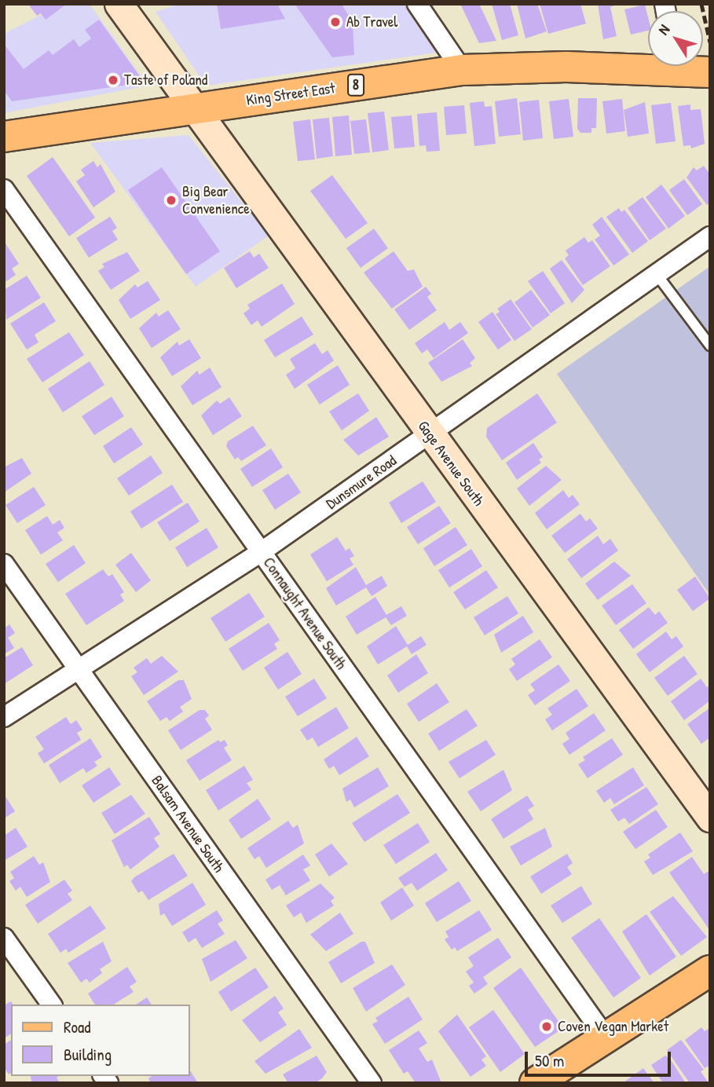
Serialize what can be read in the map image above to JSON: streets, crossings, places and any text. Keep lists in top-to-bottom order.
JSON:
{
  "streets": {
    "main road": ["8", "King Street East", "Gage Avenue South"],
    "street": ["Dunsmure Road", "Connaught Avenue South", "Balsam Avenue South"]
  },
  "crossings": [
    ["King Street East", "Gage Avenue South"],
    ["Gage Avenue South", "Dunsmure Road"],
    ["Dunsmure Road", "Connaught Avenue South"],
    ["Dunsmure Road", "Balsam Avenue South"]
  ],
  "places": [
    "Ab Travel",
    "Taste of Poland",
    "Big Bear Convenience",
    "Coven Vegan Market"
  ],
  "legend": ["Road", "Building"],
  "scale_bar": "50 m",
  "north": "top left"
}
